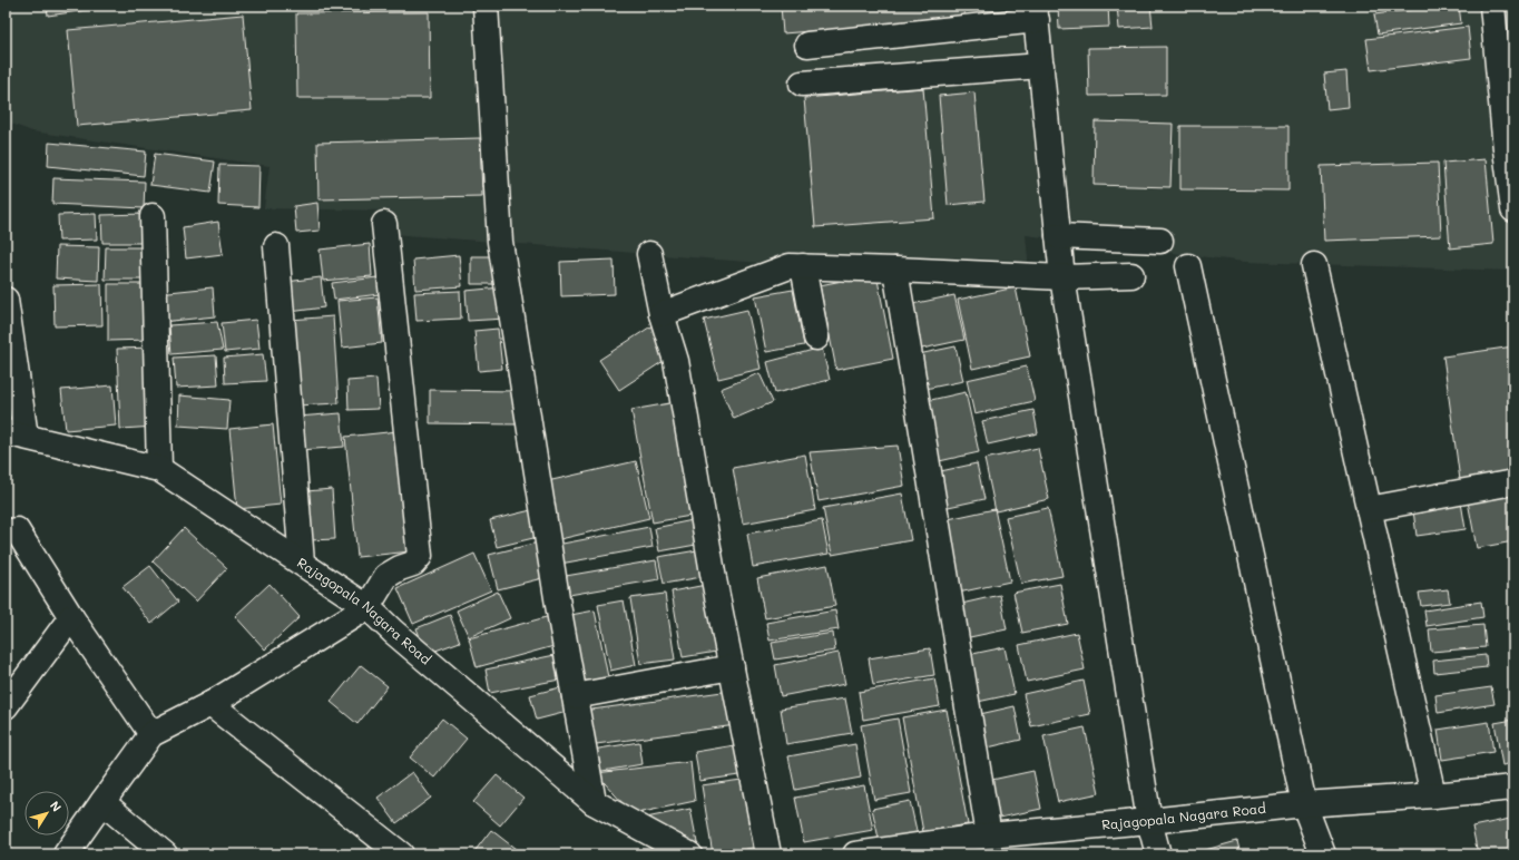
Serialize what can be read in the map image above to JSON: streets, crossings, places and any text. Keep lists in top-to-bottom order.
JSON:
{
  "streets": {
    "street": ["Rajagopala Nagara Road"]
  },
  "north": "top right"
}
